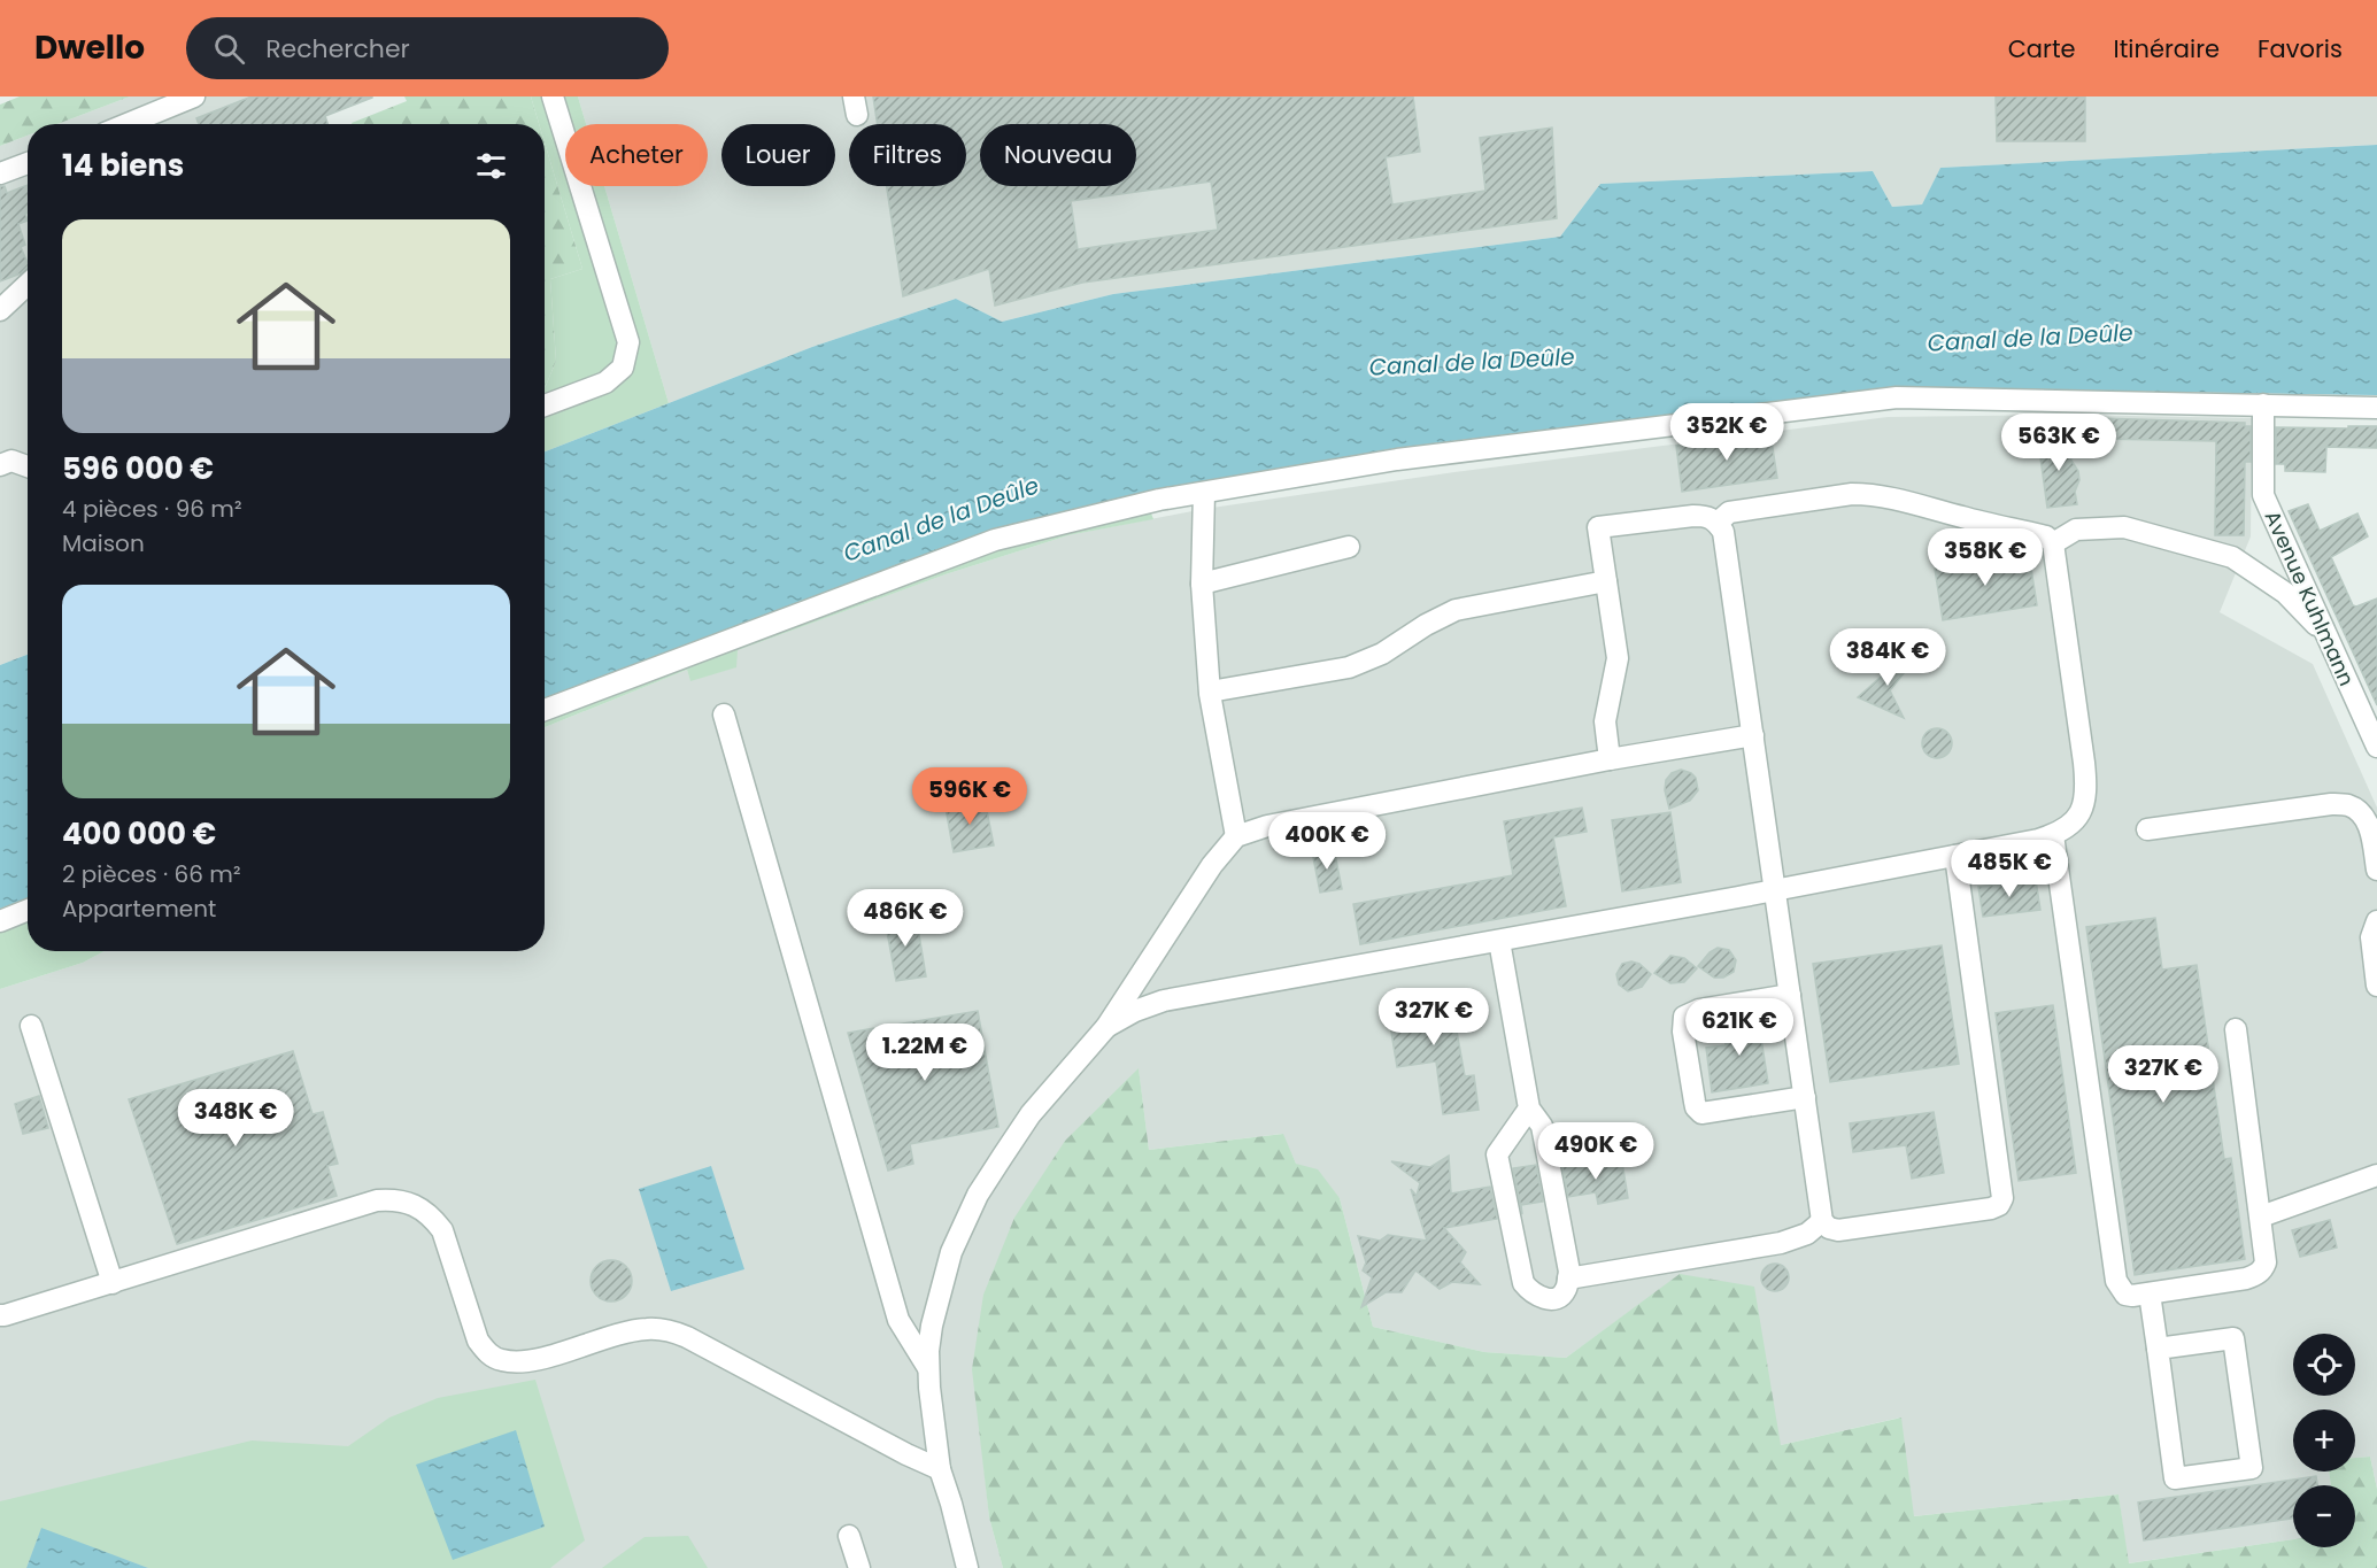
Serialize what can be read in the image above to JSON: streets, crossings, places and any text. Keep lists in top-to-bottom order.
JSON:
{
  "streets": {
    "street": ["Avenue Kuhlmann"]
  },
  "water": ["Canal de la Deûle"],
  "page": {
    "header": "Dwello",
    "search": "Rechercher",
    "nav": ["Carte", "Itinéraire", "Favoris"],
    "chip": [
      "Acheter",
      "Louer",
      "Filtres",
      "Nouveau"
    ],
    "heading": "14 biens",
    "list": [
      {
        "name": "596 000 €",
        "note": "4 pièces · 96 m² · Maison"
      },
      {
        "name": "400 000 €",
        "note": "2 pièces · 66 m² · Appartement"
      }
    ],
    "price": [
      "352K €",
      "563K €",
      "358K €",
      "384K €",
      "596K €",
      "400K €",
      "485K €",
      "486K €",
      "327K €",
      "621K €",
      "1.22M €",
      "327K €",
      "348K €",
      "490K €"
    ],
    "map_buttons": ["+", "−"]
  }
}
